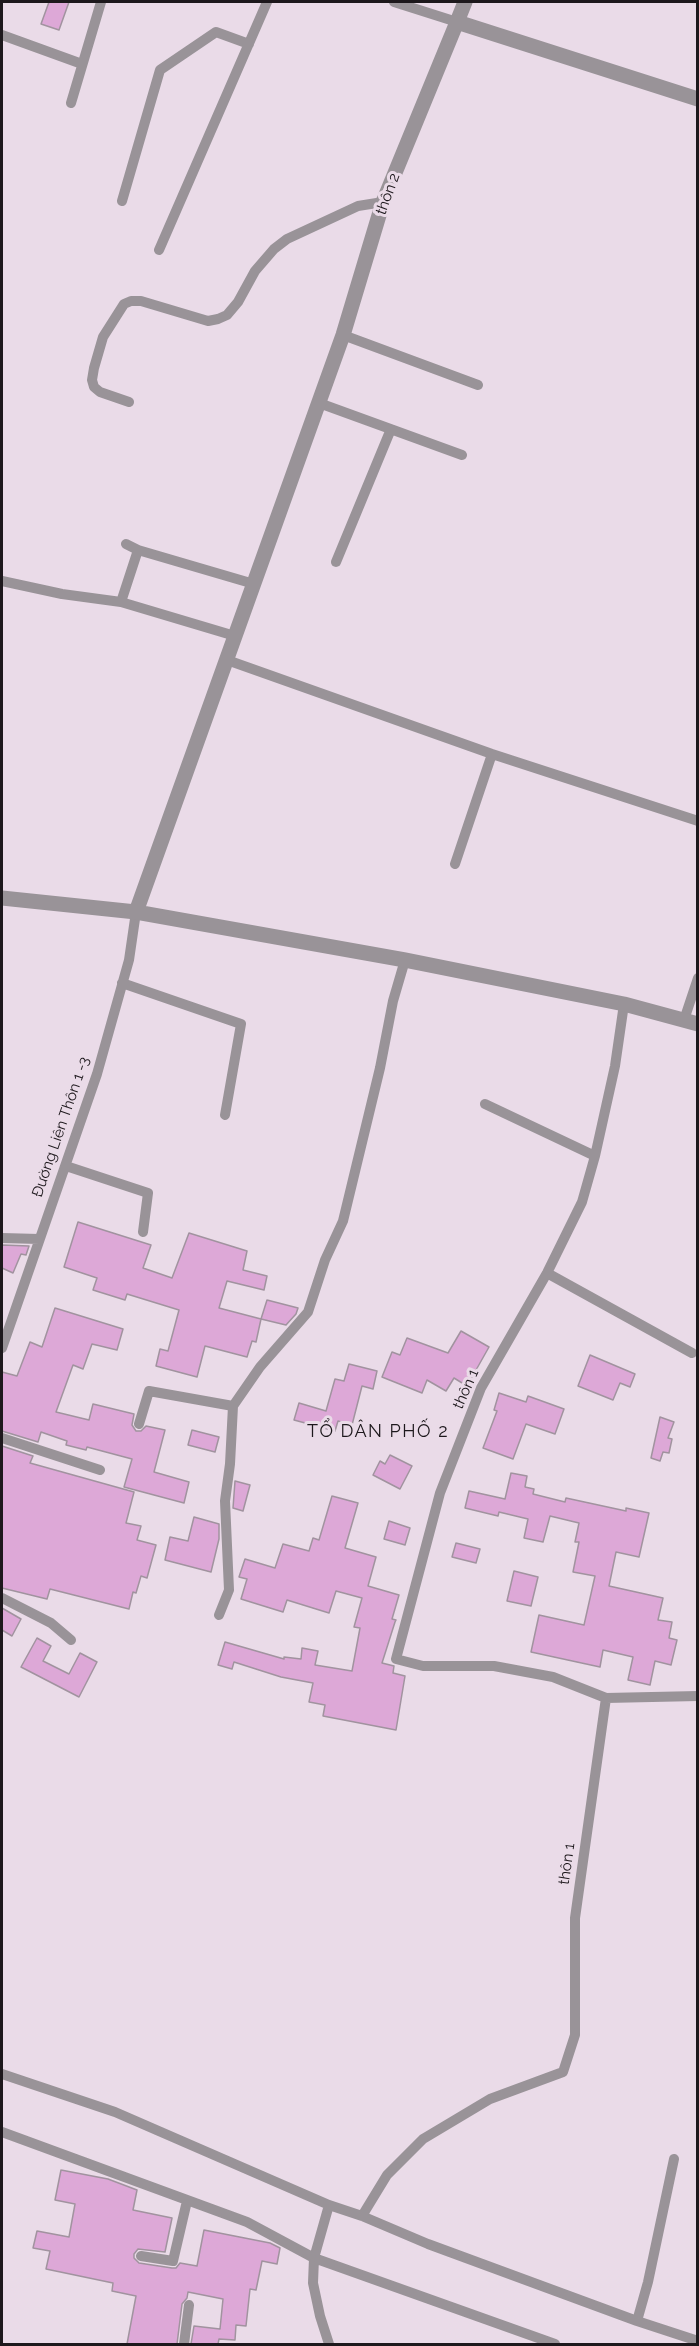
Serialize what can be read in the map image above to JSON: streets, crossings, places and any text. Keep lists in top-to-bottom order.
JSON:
{
  "streets": {
    "street": ["thôn 2"],
    "lane": ["Đường Liên Thôn 1 -3", "thôn 1"]
  },
  "crossings": [
    ["thôn 2", "Đường Liên Thôn 1 -3"]
  ],
  "districts": ["TỔ DÂN PHỐ 2"]
}
